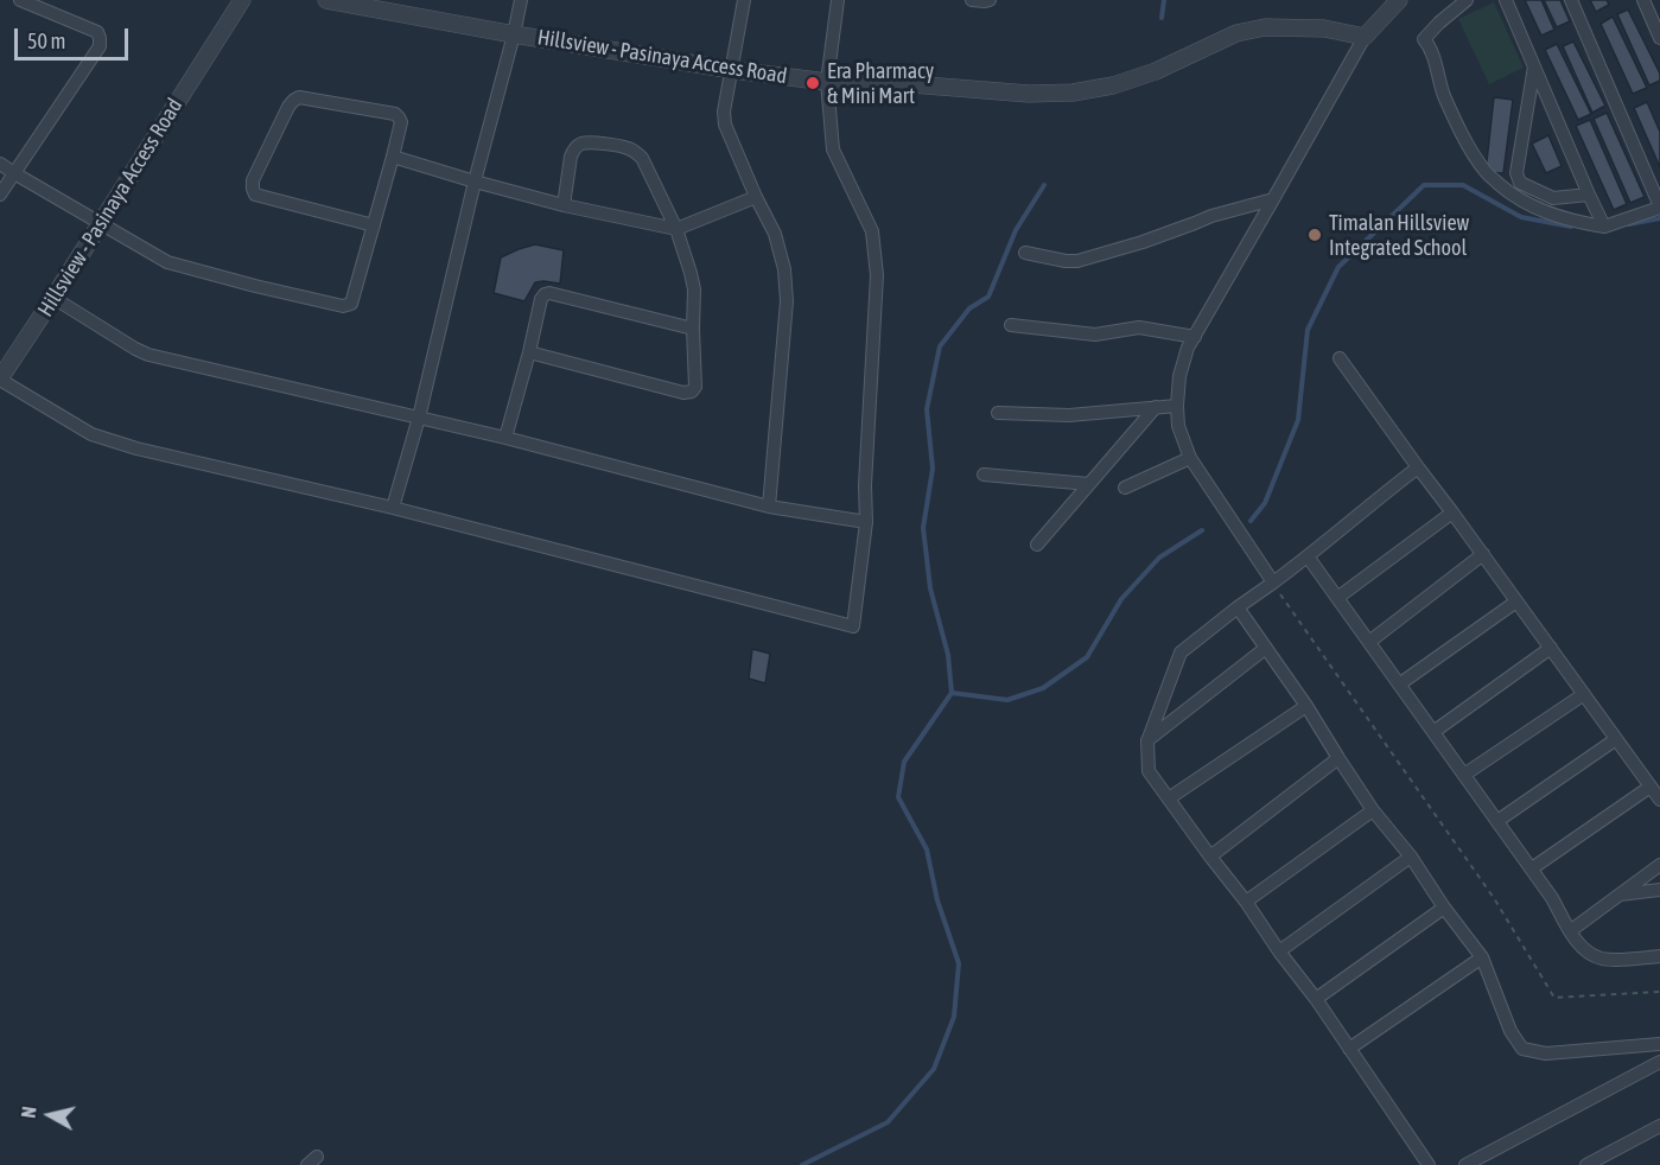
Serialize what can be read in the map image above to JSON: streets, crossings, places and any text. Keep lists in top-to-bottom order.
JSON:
{
  "streets": {
    "street": ["Hillsview - Pasinaya Access Road"]
  },
  "places": ["Era Pharmacy & Mini Mart", "Timalan Hillsview Integrated School"],
  "scale_bar": "50 m",
  "north": "left"
}
